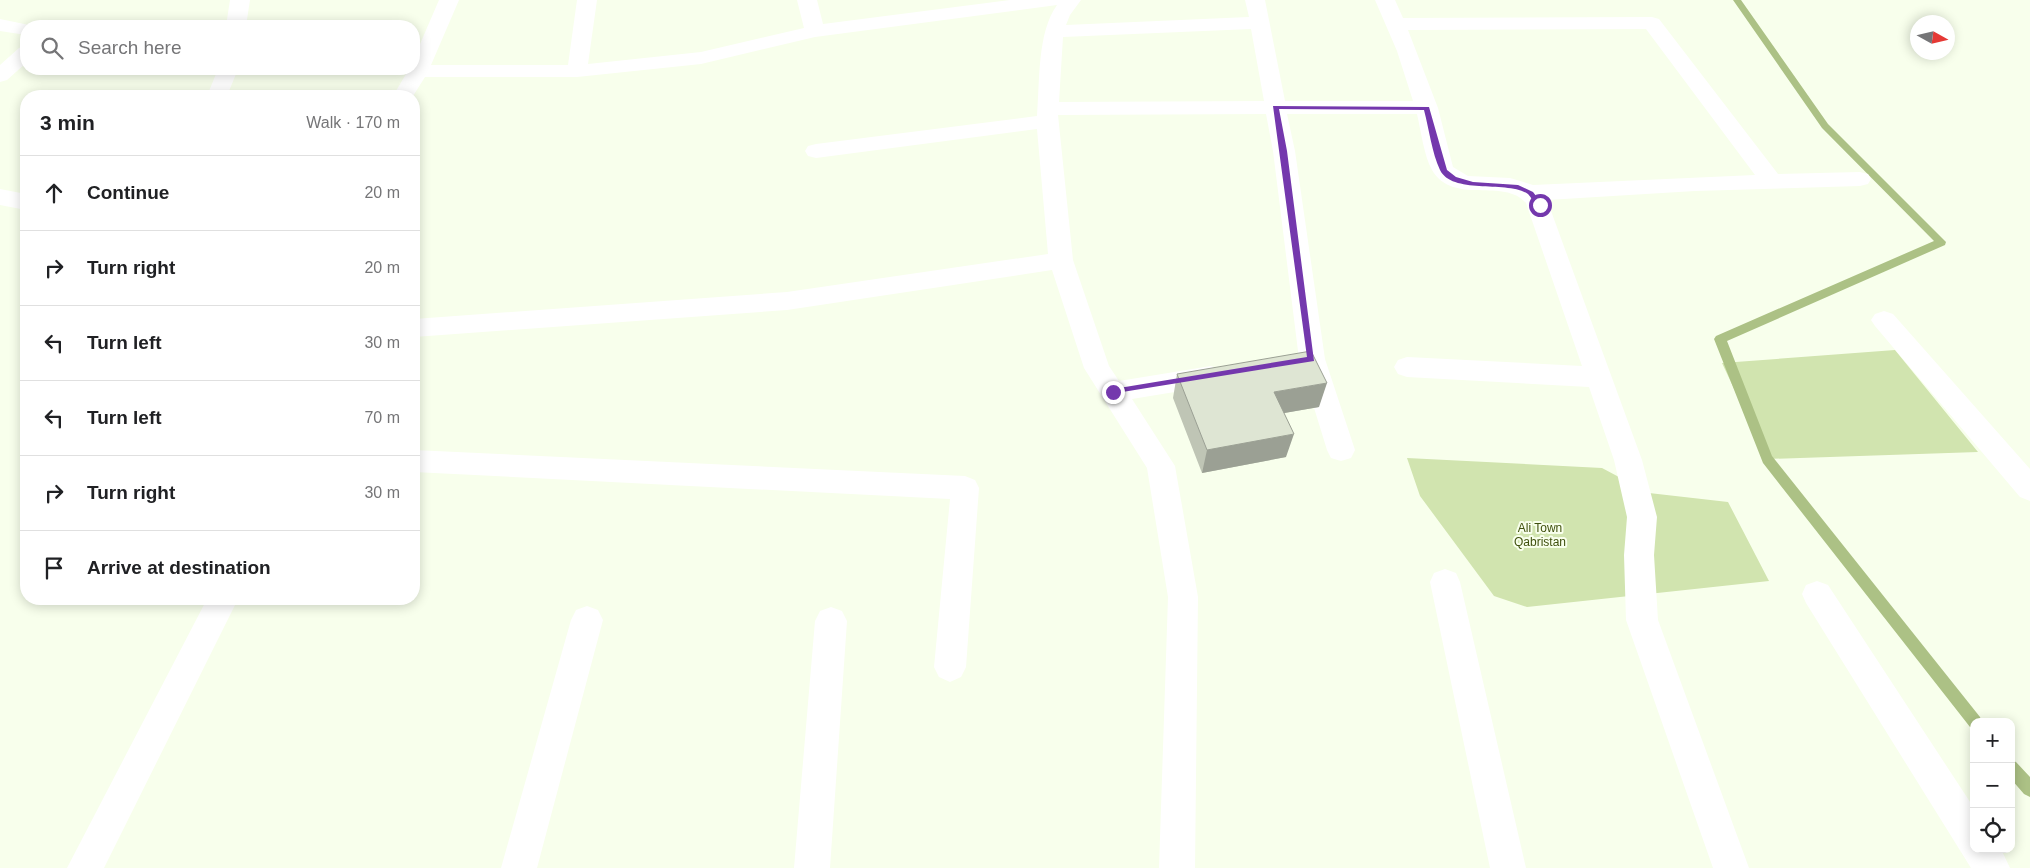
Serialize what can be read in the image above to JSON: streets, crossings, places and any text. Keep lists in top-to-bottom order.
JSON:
{
  "parks": ["Ali Town Qabristan"],
  "north": "right",
  "page": {
    "search": "Search here",
    "heading": ["3 min", "Walk · 170 m"],
    "list": [
      ["Continue", "20 m"],
      ["Turn right", "20 m"],
      ["Turn left", "30 m"],
      ["Turn left", "70 m"],
      ["Turn right", "30 m"],
      "Arrive at destination"
    ],
    "map_buttons": ["+", "−"]
  }
}
